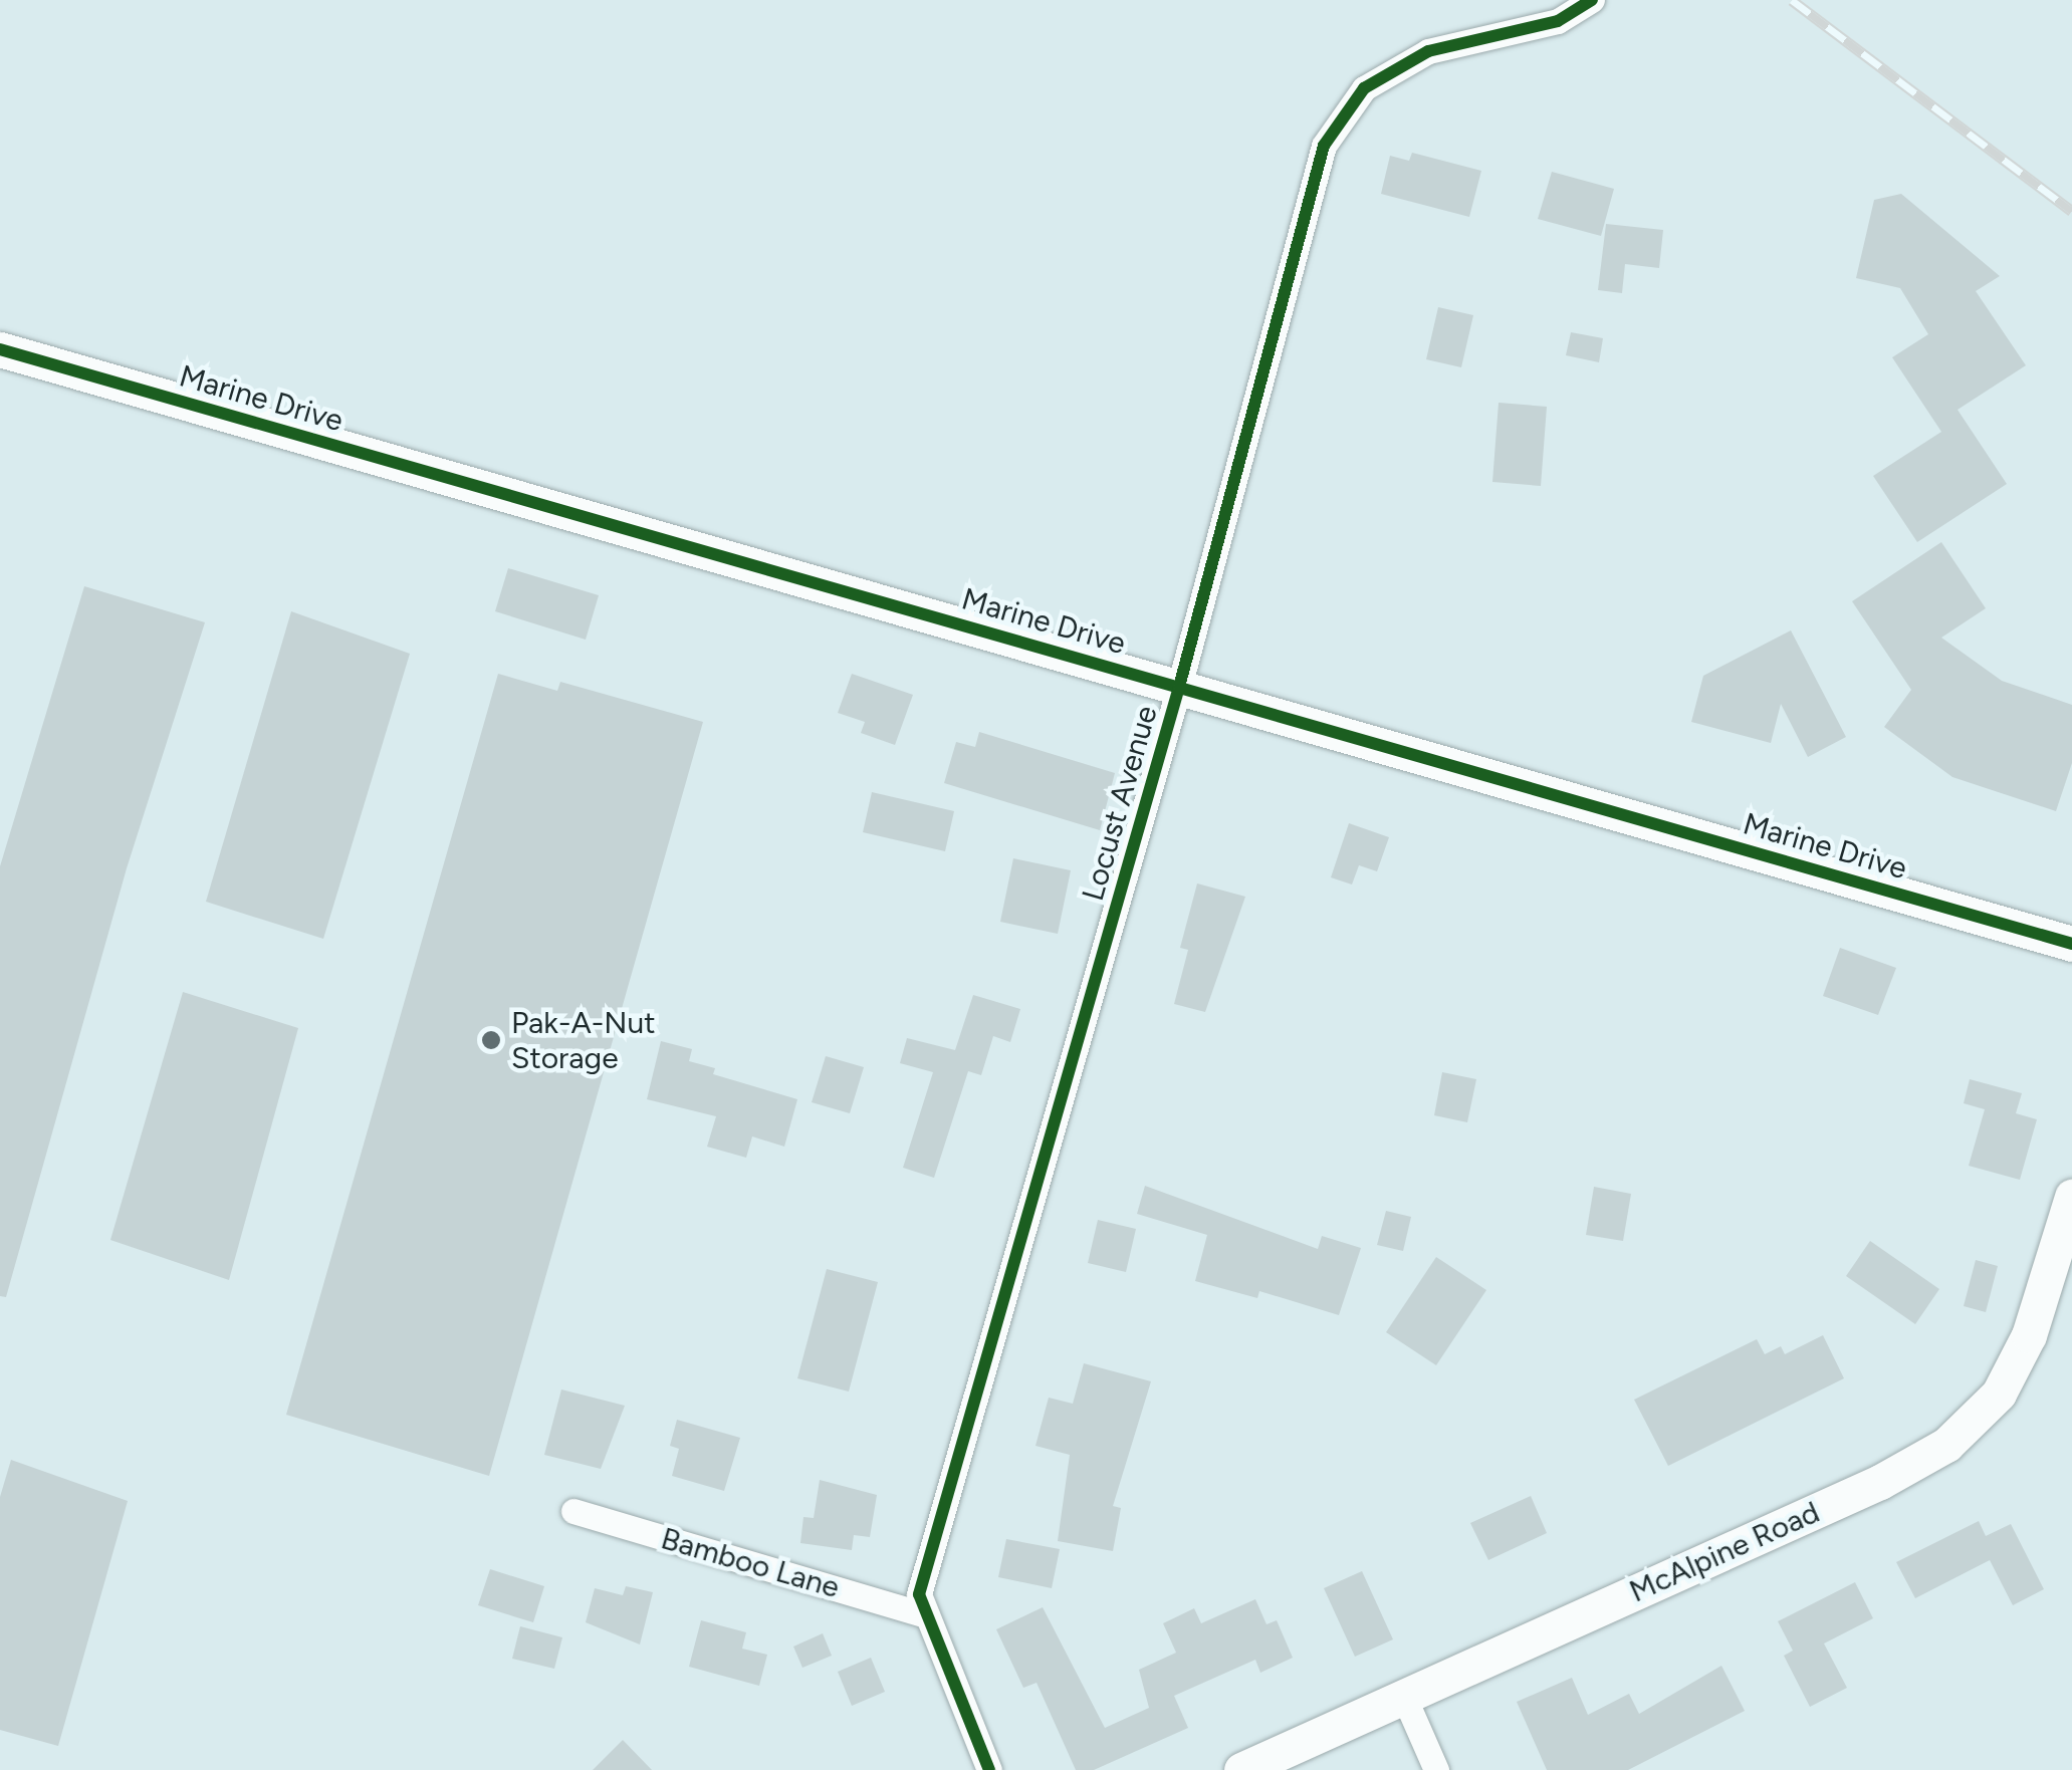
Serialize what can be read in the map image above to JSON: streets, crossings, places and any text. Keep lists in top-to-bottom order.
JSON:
{
  "streets": {
    "main road": ["Marine Drive", "McAlpine Road"],
    "street": ["Locust Avenue", "Bamboo Lane"]
  },
  "crossings": [
    ["Marine Drive", "Locust Avenue"],
    ["Locust Avenue", "Bamboo Lane"]
  ],
  "places": ["Pak-A-Nut Storage"]
}
